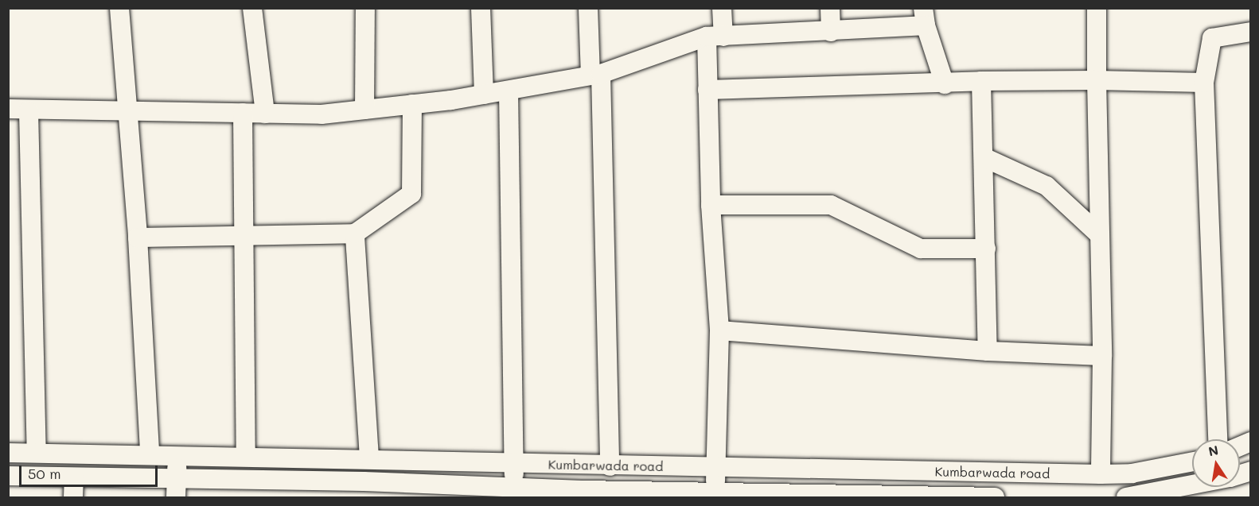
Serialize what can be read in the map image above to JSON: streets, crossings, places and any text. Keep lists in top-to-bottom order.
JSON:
{
  "streets": {
    "street": ["Kumbarwada road"]
  },
  "scale_bar": "50 m",
  "north": "top"
}
